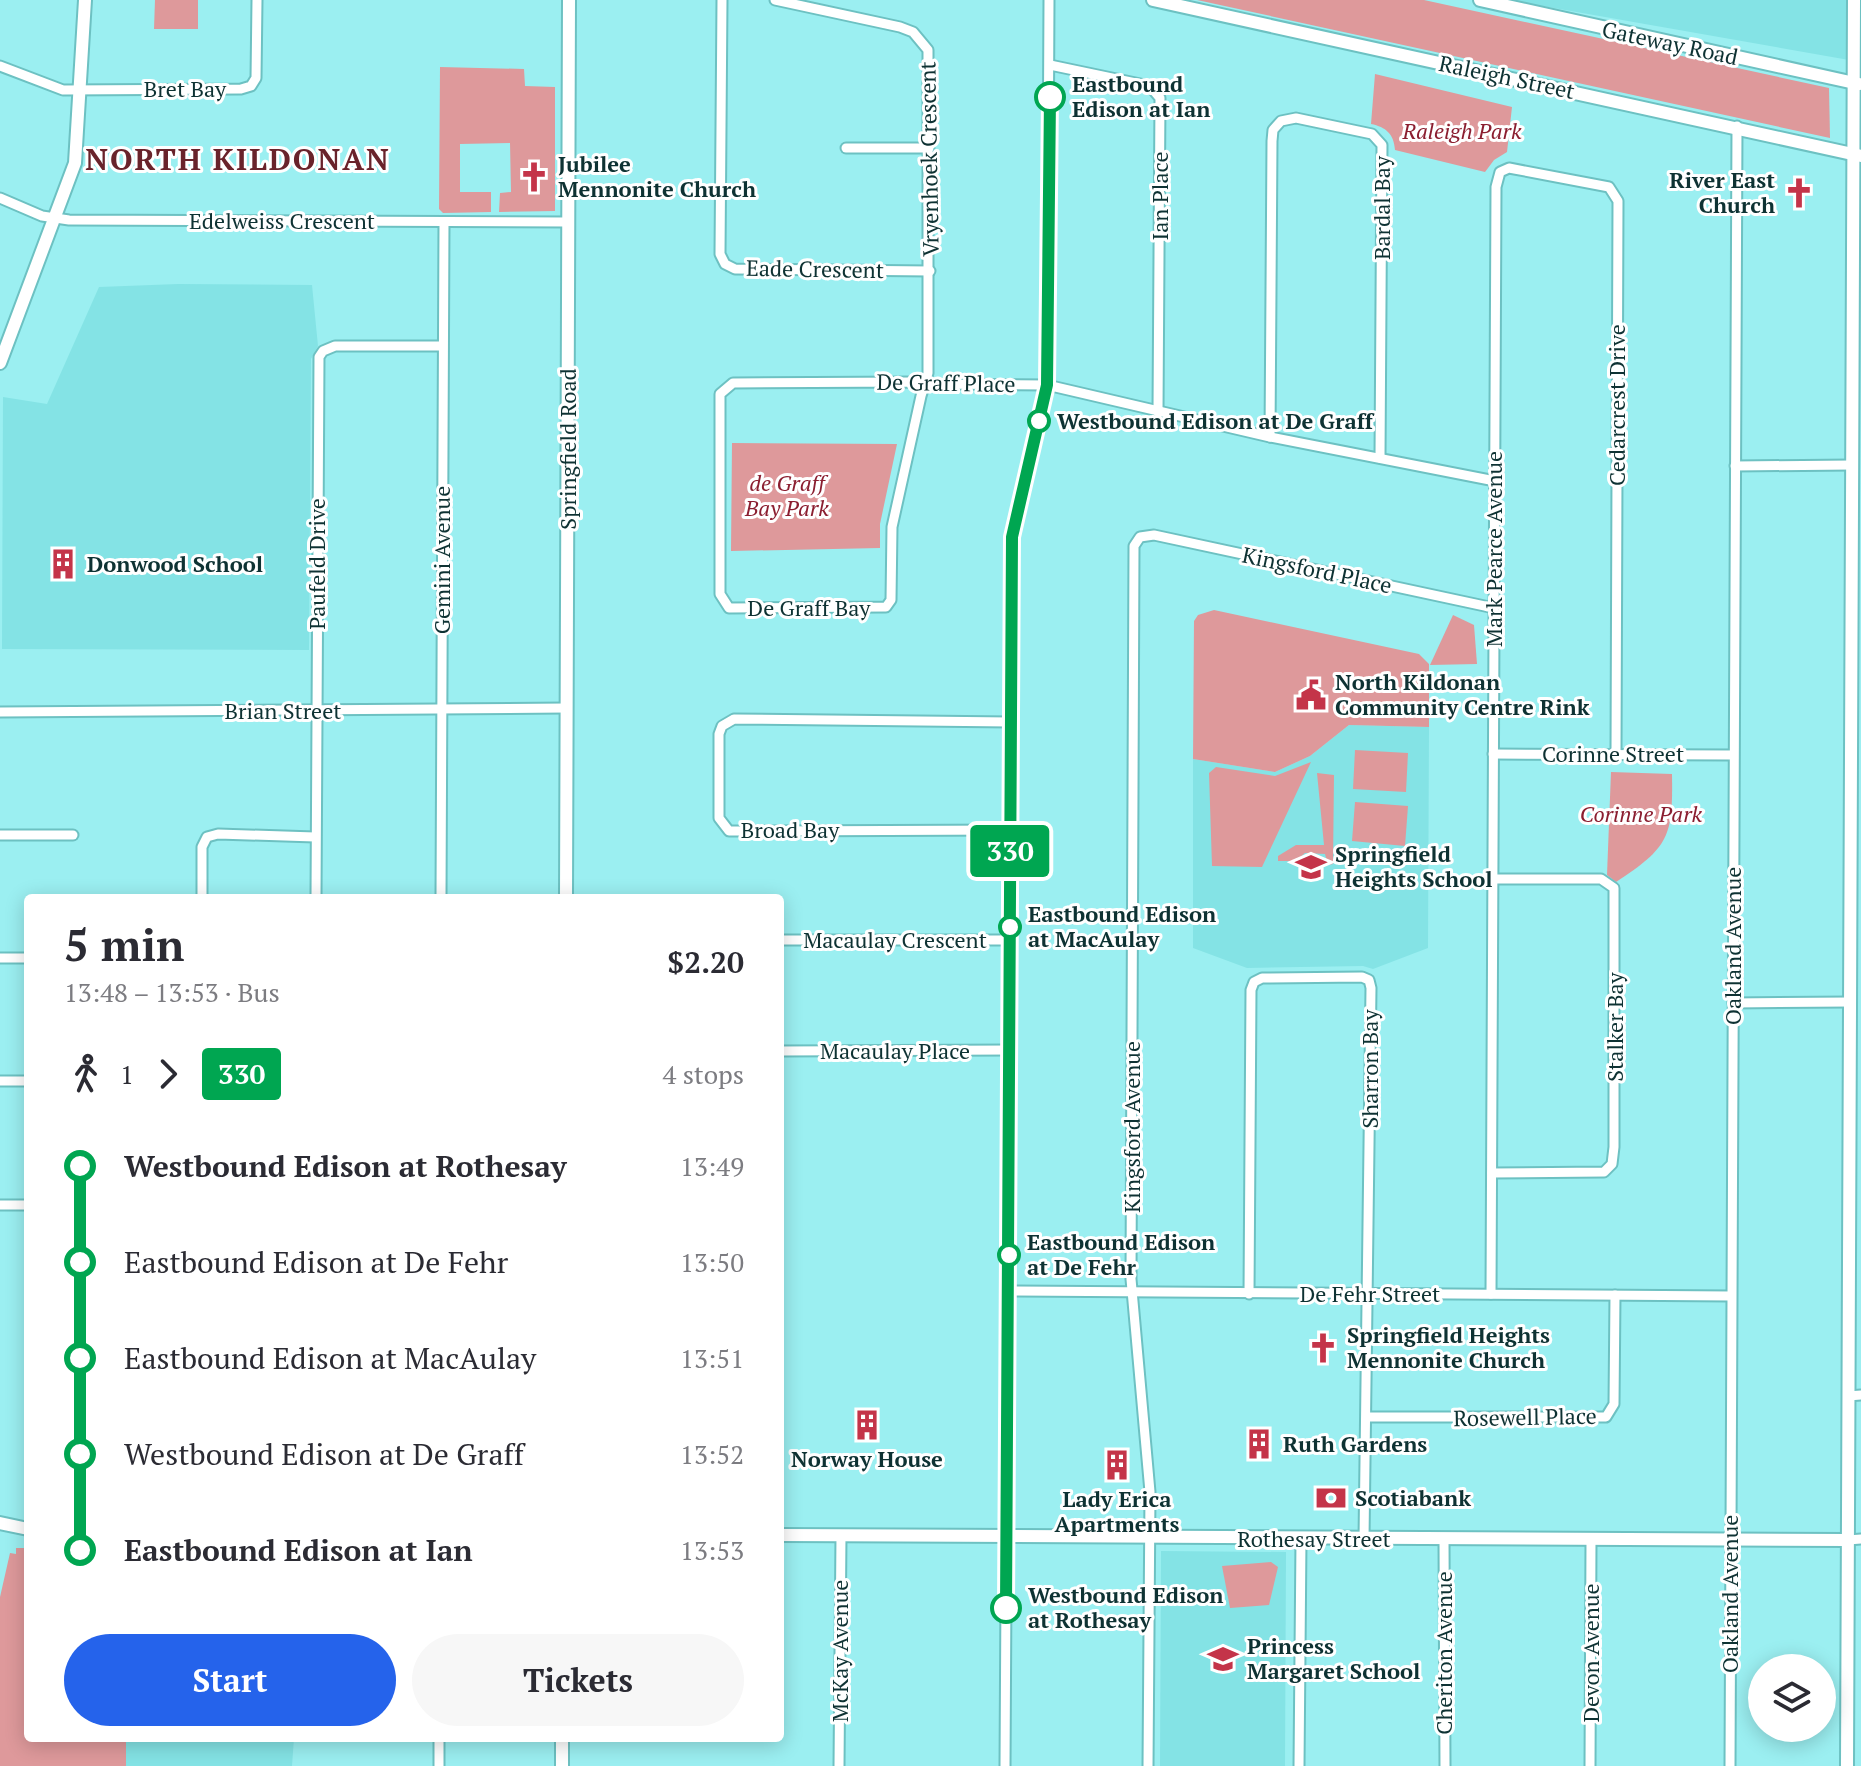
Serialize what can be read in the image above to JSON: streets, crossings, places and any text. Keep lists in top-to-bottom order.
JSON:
{
  "streets": {
    "street": [
      "Gateway Road",
      "Raleigh Street",
      "Bret Bay",
      "Vryenhoek Crescent",
      "Ian Place",
      "Bardal Bay",
      "Edelweiss Crescent",
      "Eade Crescent",
      "De Graff Place",
      "Cedarcrest Drive",
      "Springfield Road",
      "Mark Pearce Avenue",
      "Gemini Avenue",
      "Paufeld Drive",
      "Kingsford Place",
      "De Graff Bay",
      "Brian Street",
      "Corinne Street",
      "Broad Bay",
      "Macaulay Crescent",
      "Oakland Avenue",
      "Stalker Bay",
      "Macaulay Place",
      "Sharron Bay",
      "Kingsford Avenue",
      "De Fehr Street",
      "Rosewell Place",
      "Rothesay Street",
      "McKay Avenue",
      "Cheriton Avenue",
      "Devon Avenue"
    ]
  },
  "crossings": [
    ["Raleigh Street", "Oakland Avenue"],
    ["Vryenhoek Crescent", "Eade Crescent"],
    ["Vryenhoek Crescent", "De Graff Place"],
    ["Vryenhoek Crescent", "De Graff Bay"],
    ["Ian Place", "De Graff Place"],
    ["Bardal Bay", "De Graff Place"],
    ["Edelweiss Crescent", "Springfield Road"],
    ["Edelweiss Crescent", "Gemini Avenue"],
    ["De Graff Place", "Mark Pearce Avenue"],
    ["De Graff Place", "De Graff Bay"],
    ["Cedarcrest Drive", "Mark Pearce Avenue"],
    ["Cedarcrest Drive", "Corinne Street"],
    ["Springfield Road", "Brian Street"],
    ["Mark Pearce Avenue", "Kingsford Place"],
    ["Mark Pearce Avenue", "Corinne Street"],
    ["Mark Pearce Avenue", "Stalker Bay"],
    ["Mark Pearce Avenue", "De Fehr Street"],
    ["Gemini Avenue", "Paufeld Drive"],
    ["Gemini Avenue", "Brian Street"],
    ["Paufeld Drive", "Brian Street"],
    ["Kingsford Place", "Kingsford Avenue"],
    ["Corinne Street", "Oakland Avenue"],
    ["Oakland Avenue", "De Fehr Street"],
    ["Oakland Avenue", "Rothesay Street"],
    ["Sharron Bay", "De Fehr Street"],
    ["Sharron Bay", "Rosewell Place"],
    ["Sharron Bay", "Rothesay Street"],
    ["Kingsford Avenue", "De Fehr Street"],
    ["Kingsford Avenue", "Rothesay Street"],
    ["De Fehr Street", "Rosewell Place"],
    ["Rothesay Street", "McKay Avenue"],
    ["Rothesay Street", "Cheriton Avenue"],
    ["Rothesay Street", "Devon Avenue"]
  ],
  "districts": ["NORTH KILDONAN"],
  "parks": ["Raleigh Park", "de Graff Bay Park", "Corinne Park"],
  "places": {
    "other": [
      "Eastbound Edison at Ian",
      "Westbound Edison at De Graff",
      "Eastbound Edison at MacAulay",
      "Eastbound Edison at De Fehr",
      "Westbound Edison at Rothesay"
    ],
    "church": ["Jubilee Mennonite Church", "River East Church", "Springfield Heights Mennonite Church"],
    "building": [
      "Donwood School",
      "Norway House",
      "Ruth Gardens",
      "Lady Erica Apartments"
    ],
    "public building": ["North Kildonan Community Centre Rink"],
    "school or university": ["Springfield Heights School", "Princess Margaret School"],
    "bank": ["Scotiabank"]
  },
  "lines": ["bus line 330"],
  "page": {
    "on_map": "330",
    "heading": ["5 min", "13:48 – 13:53 · Bus", "$2.20"],
    "legs": ["1", "330", "4 stops"],
    "list": [
      {
        "name": "Westbound Edison at Rothesay",
        "value": "13:49"
      },
      {
        "name": "Eastbound Edison at De Fehr",
        "value": "13:50"
      },
      {
        "name": "Eastbound Edison at MacAulay",
        "value": "13:51"
      },
      {
        "name": "Westbound Edison at De Graff",
        "value": "13:52"
      },
      {
        "name": "Eastbound Edison at Ian",
        "value": "13:53"
      }
    ],
    "buttons": ["Start", "Tickets"]
  }
}
